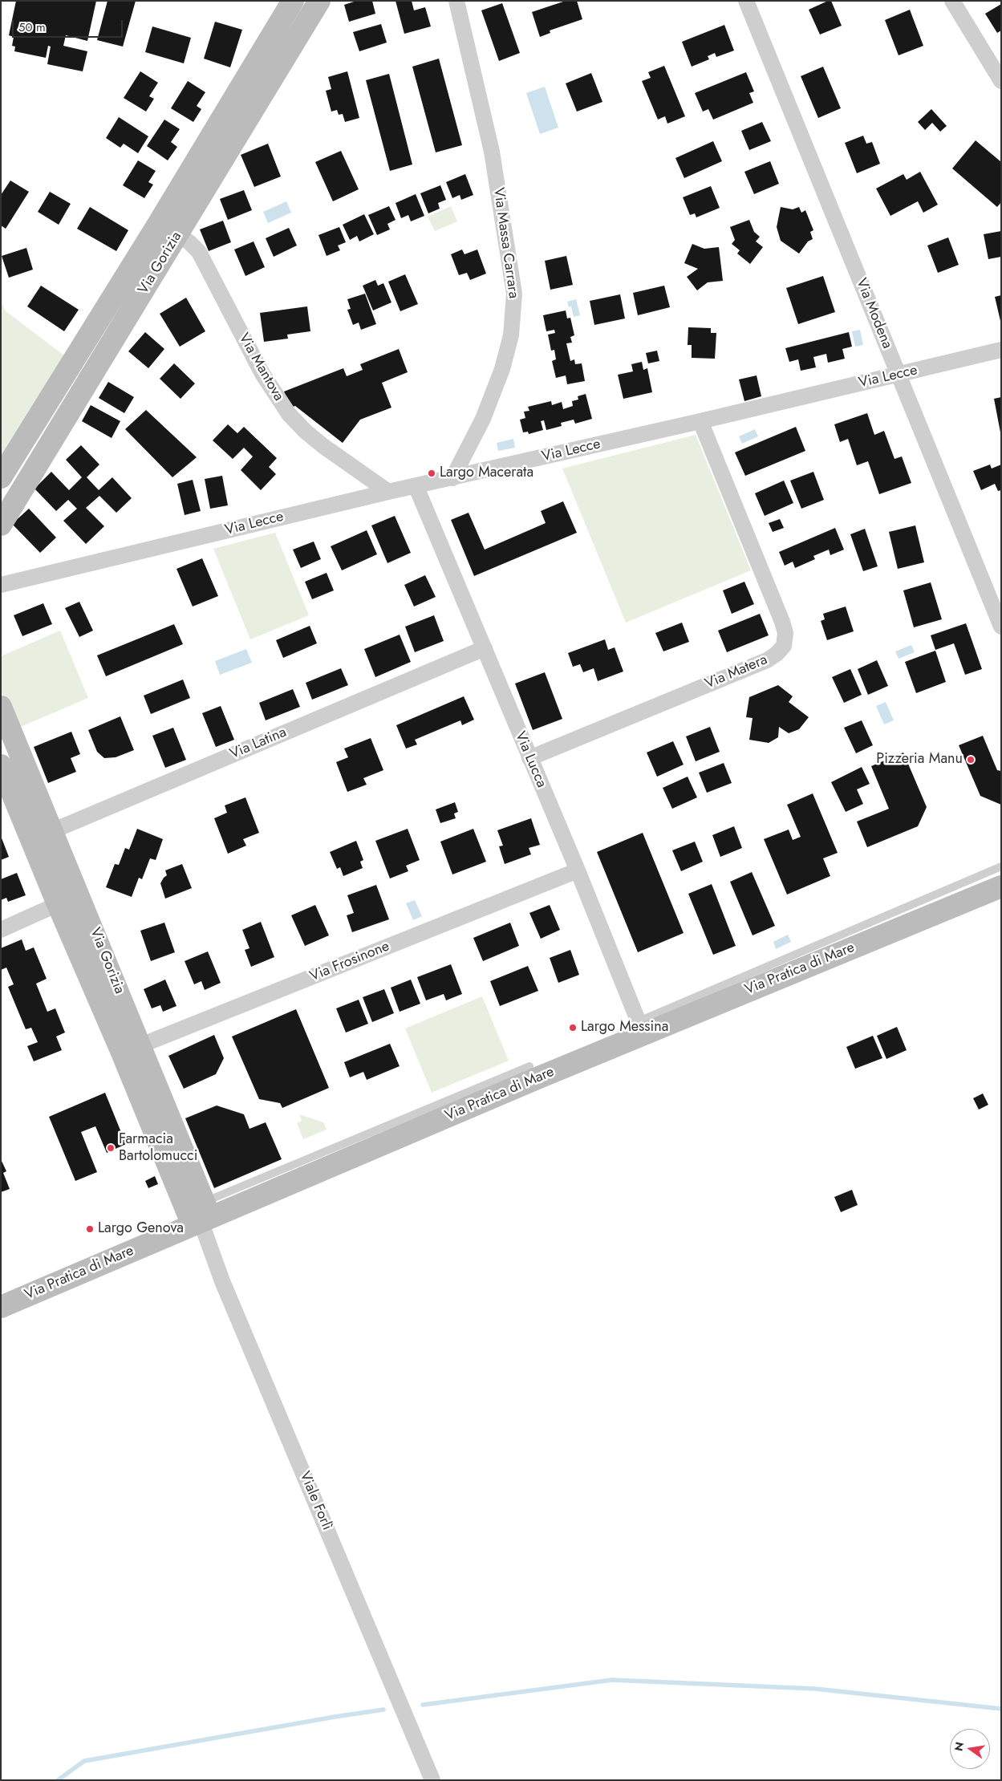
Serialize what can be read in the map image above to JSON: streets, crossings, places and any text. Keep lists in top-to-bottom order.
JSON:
{
  "streets": {
    "street": [
      "Via Massa Carrara",
      "Via Gorizia",
      "Via Modena",
      "Via Mantova",
      "Via Lecce",
      "Via Matera",
      "Via Latina",
      "Via Lucca",
      "Via Frosinone",
      "Via Pratica di Mare",
      "Viale Forlì"
    ]
  },
  "crossings": [
    ["Via Massa Carrara", "Via Lecce"],
    ["Via Gorizia", "Via Mantova"],
    ["Via Gorizia", "Via Latina"],
    ["Via Gorizia", "Via Frosinone"],
    ["Via Gorizia", "Via Pratica di Mare"],
    ["Via Gorizia", "Viale Forlì"],
    ["Via Modena", "Via Lecce"],
    ["Via Mantova", "Via Lecce"],
    ["Via Lecce", "Via Matera"],
    ["Via Lecce", "Via Lucca"],
    ["Via Matera", "Via Lucca"],
    ["Via Latina", "Via Lucca"],
    ["Via Lucca", "Via Frosinone"],
    ["Via Lucca", "Via Pratica di Mare"],
    ["Via Pratica di Mare", "Viale Forlì"]
  ],
  "places": [
    "Largo Macerata",
    "Pizzeria Manu",
    "Largo Messina",
    "Farmacia Bartolomucci",
    "Largo Genova"
  ],
  "scale_bar": "50 m",
  "north": "left"
}
